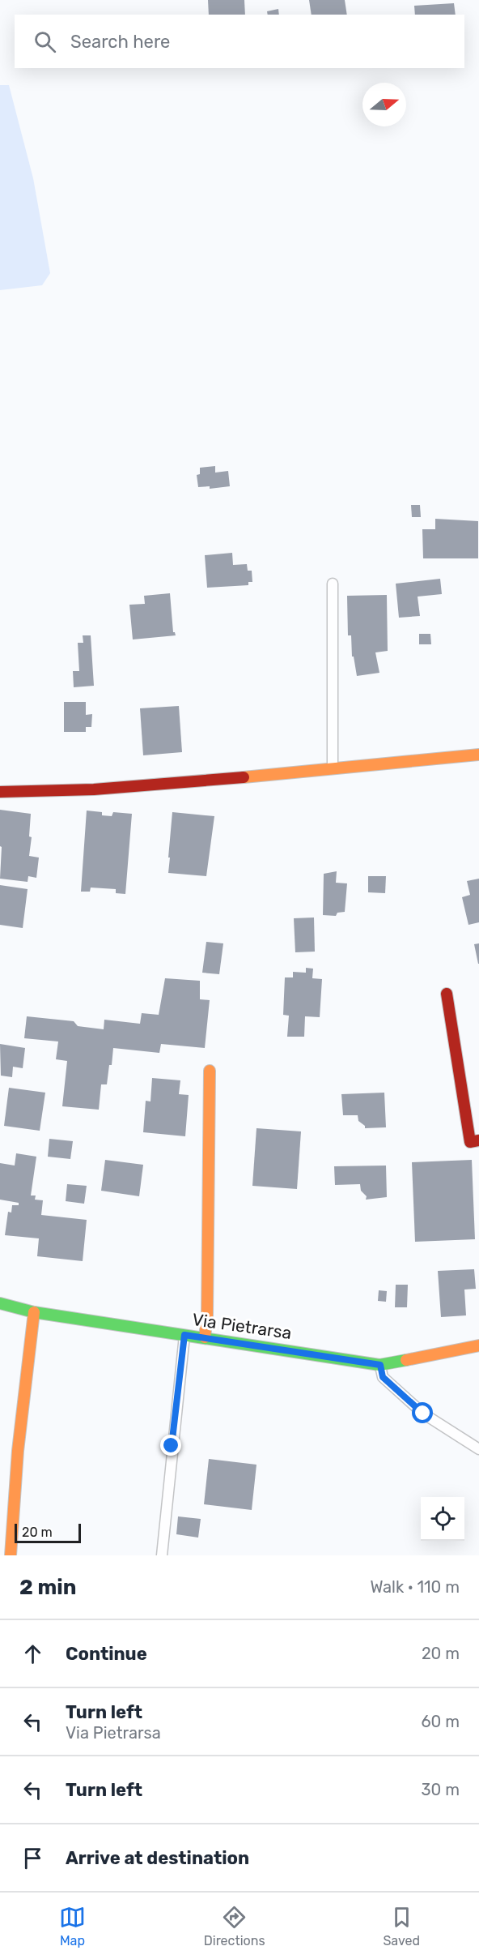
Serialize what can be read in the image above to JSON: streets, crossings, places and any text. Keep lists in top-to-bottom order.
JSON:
{
  "streets": {
    "street": ["Via Pietrarsa"]
  },
  "scale_bar": "20 m",
  "north": "right",
  "page": {
    "search": "Search here",
    "scale": "20 m",
    "heading": ["2 min", "Walk · 110 m"],
    "list": [
      ["Continue", "20 m"],
      ["Turn left", "Via Pietrarsa", "60 m"],
      ["Turn left", "30 m"],
      "Arrive at destination"
    ],
    "nav": ["Map", "Directions", "Saved"]
  }
}
